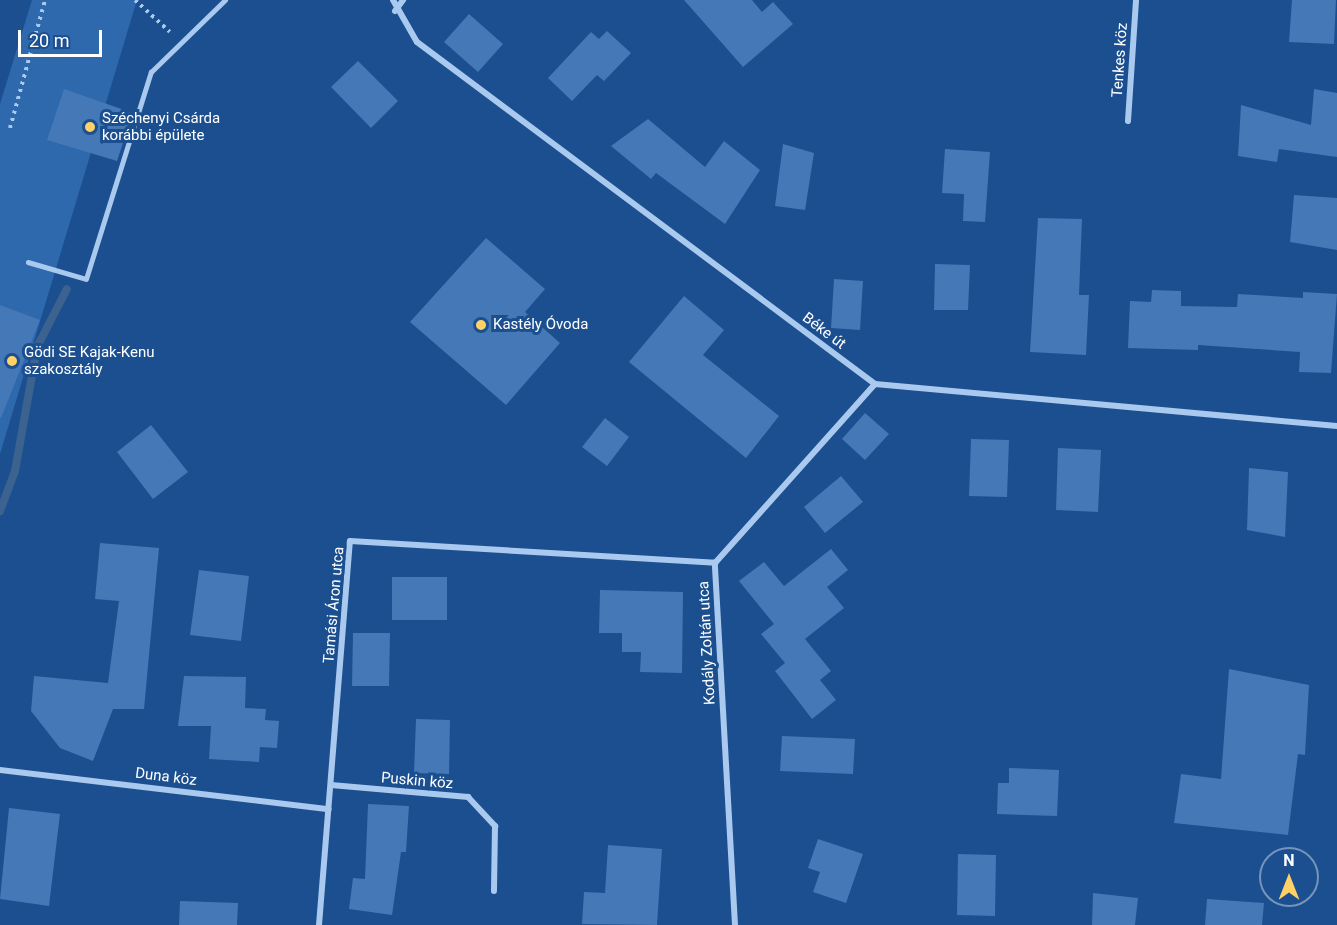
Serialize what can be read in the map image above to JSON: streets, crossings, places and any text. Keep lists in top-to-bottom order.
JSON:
{
  "streets": {
    "street": [
      "Tenkes köz",
      "Béke út",
      "Tamási Áron utca",
      "Kodály Zoltán utca",
      "Duna köz",
      "Puskin köz"
    ]
  },
  "crossings": [
    ["Béke út", "Kodály Zoltán utca"],
    ["Tamási Áron utca", "Kodály Zoltán utca"],
    ["Tamási Áron utca", "Duna köz"],
    ["Tamási Áron utca", "Puskin köz"]
  ],
  "places": ["Széchenyi Csárda korábbi épülete", "Kastély Óvoda", "Gödi SE Kajak-Kenu szakosztály"],
  "scale_bar": "20 m",
  "north": "top"
}
